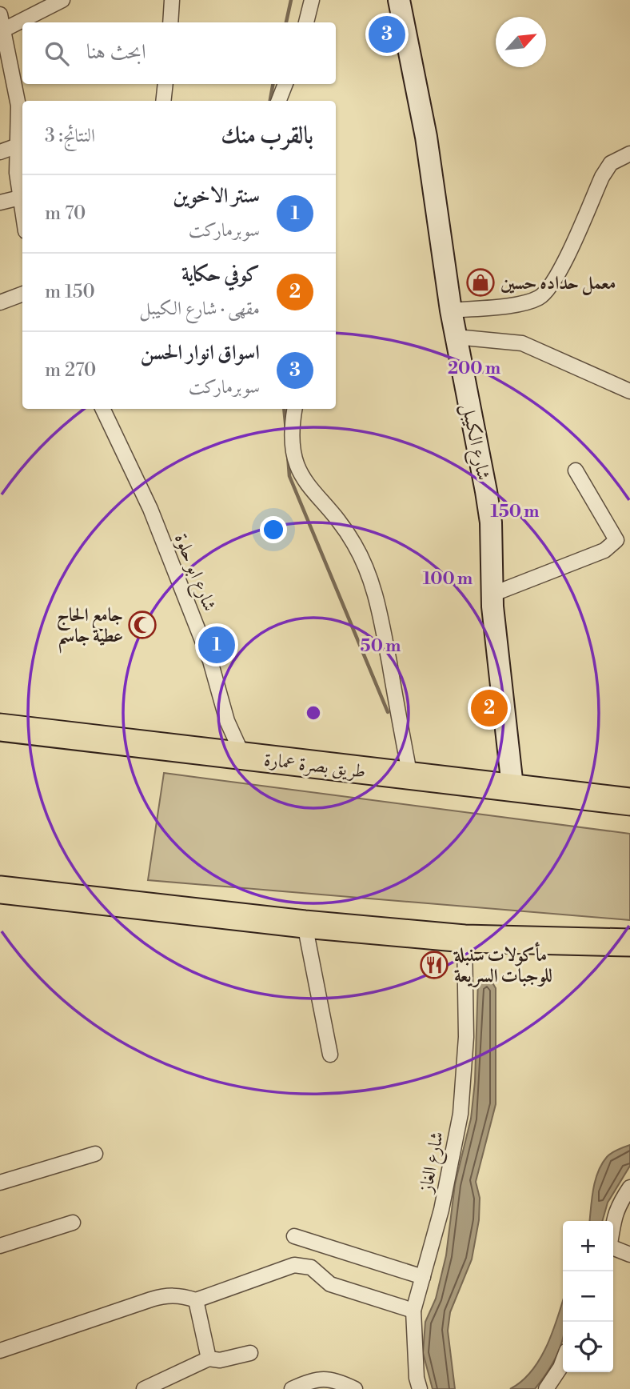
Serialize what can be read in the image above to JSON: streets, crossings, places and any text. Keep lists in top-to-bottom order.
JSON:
{
  "streets": {
    "highway": ["طريق بصرة عمارة"],
    "street": ["شارع الكيبل", "شارع ابو حلوة", "شارع الغاز"]
  },
  "crossings": [
    ["شارع الكيبل", "طريق بصرة عمارة"],
    ["شارع ابو حلوة", "طريق بصرة عمارة"]
  ],
  "places": {
    "shop": ["معمل حداده حسين"],
    "mosque": ["جامع الحاج عطية جاسم"],
    "restaurant": ["مأكولات سنبلة للوجبات السريعة"]
  },
  "north": "top right",
  "page": {
    "pins": ["3", "1", "2"],
    "search": "ابحث هنا",
    "heading": ["بالقرب منك", "النتائج: 3"],
    "list": [
      {
        "mark": "1",
        "name": "سنتر الاخوين",
        "note": "سوبرماركت",
        "value": "70 m"
      },
      {
        "mark": "2",
        "name": "كوفي حكاية",
        "note": "مقهى · شارع الكيبل",
        "value": "150 m"
      },
      {
        "mark": "3",
        "name": "اسواق انوار الحسن",
        "note": "سوبرماركت",
        "value": "270 m"
      }
    ],
    "map_buttons": ["+", "−"]
  },
  "rings": [
    "200 m",
    "150 m",
    "100 m",
    "50 m"
  ]
}
